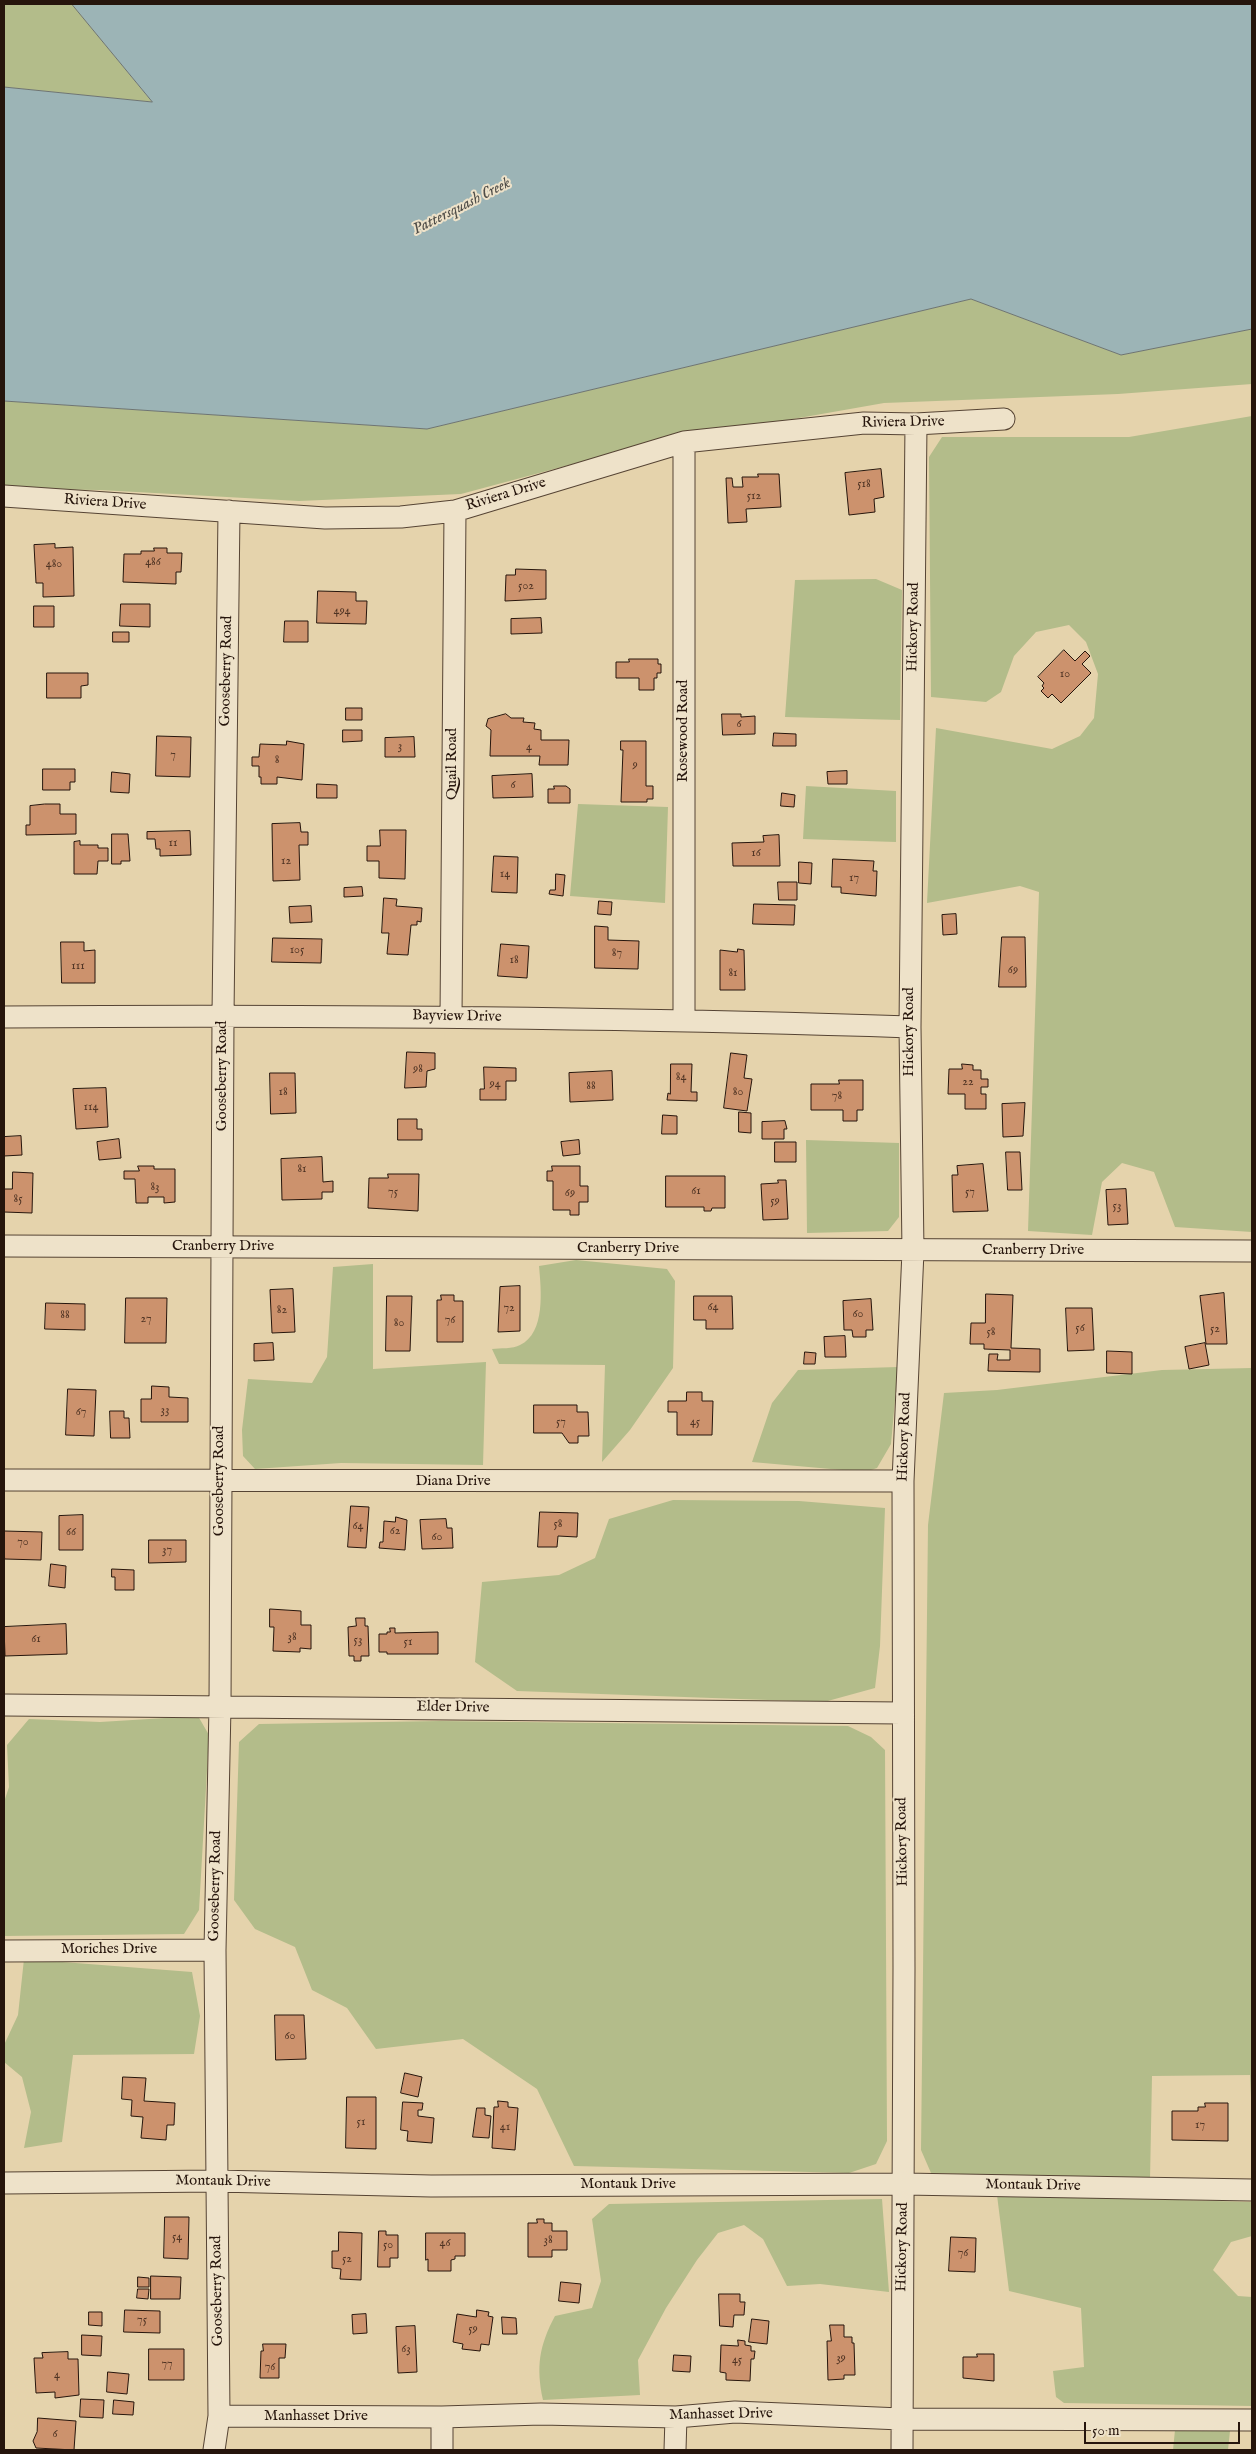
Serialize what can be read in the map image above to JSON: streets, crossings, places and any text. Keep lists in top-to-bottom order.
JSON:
{
  "streets": {
    "street": [
      "Riviera Drive",
      "Hickory Road",
      "Gooseberry Road",
      "Rosewood Road",
      "Quail Road",
      "Bayview Drive",
      "Cranberry Drive",
      "Diana Drive",
      "Elder Drive",
      "Moriches Drive",
      "Montauk Drive",
      "Manhasset Drive"
    ]
  },
  "crossings": [
    ["Riviera Drive", "Hickory Road"],
    ["Riviera Drive", "Gooseberry Road"],
    ["Riviera Drive", "Rosewood Road"],
    ["Riviera Drive", "Quail Road"],
    ["Hickory Road", "Bayview Drive"],
    ["Hickory Road", "Cranberry Drive"],
    ["Hickory Road", "Diana Drive"],
    ["Hickory Road", "Elder Drive"],
    ["Hickory Road", "Montauk Drive"],
    ["Hickory Road", "Manhasset Drive"],
    ["Gooseberry Road", "Bayview Drive"],
    ["Gooseberry Road", "Cranberry Drive"],
    ["Gooseberry Road", "Diana Drive"],
    ["Gooseberry Road", "Elder Drive"],
    ["Gooseberry Road", "Moriches Drive"],
    ["Gooseberry Road", "Montauk Drive"],
    ["Gooseberry Road", "Manhasset Drive"],
    ["Rosewood Road", "Bayview Drive"],
    ["Quail Road", "Bayview Drive"]
  ],
  "water": ["Pattersquash Creek"],
  "house_numbers": [
    "518",
    "512",
    "486",
    "480",
    "502",
    "494",
    "10",
    "6",
    "3",
    "4",
    "7",
    "8",
    "9",
    "6",
    "11",
    "16",
    "12",
    "14",
    "17",
    "105",
    "87",
    "18",
    "111",
    "69",
    "81",
    "98",
    "84",
    "22",
    "94",
    "88",
    "18",
    "80",
    "78",
    "114",
    "81",
    "83",
    "61",
    "75",
    "57",
    "69",
    "85",
    "59",
    "53",
    "64",
    "72",
    "82",
    "60",
    "88",
    "27",
    "76",
    "80",
    "56",
    "52",
    "58",
    "33",
    "67",
    "57",
    "45",
    "58",
    "64",
    "62",
    "66",
    "60",
    "70",
    "37",
    "38",
    "61",
    "53",
    "51",
    "60",
    "51",
    "17",
    "41",
    "54",
    "38",
    "46",
    "50",
    "76",
    "52",
    "75",
    "59",
    "63",
    "39",
    "45",
    "77",
    "76",
    "4",
    "6"
  ],
  "scale_bar": "50 m"
}
